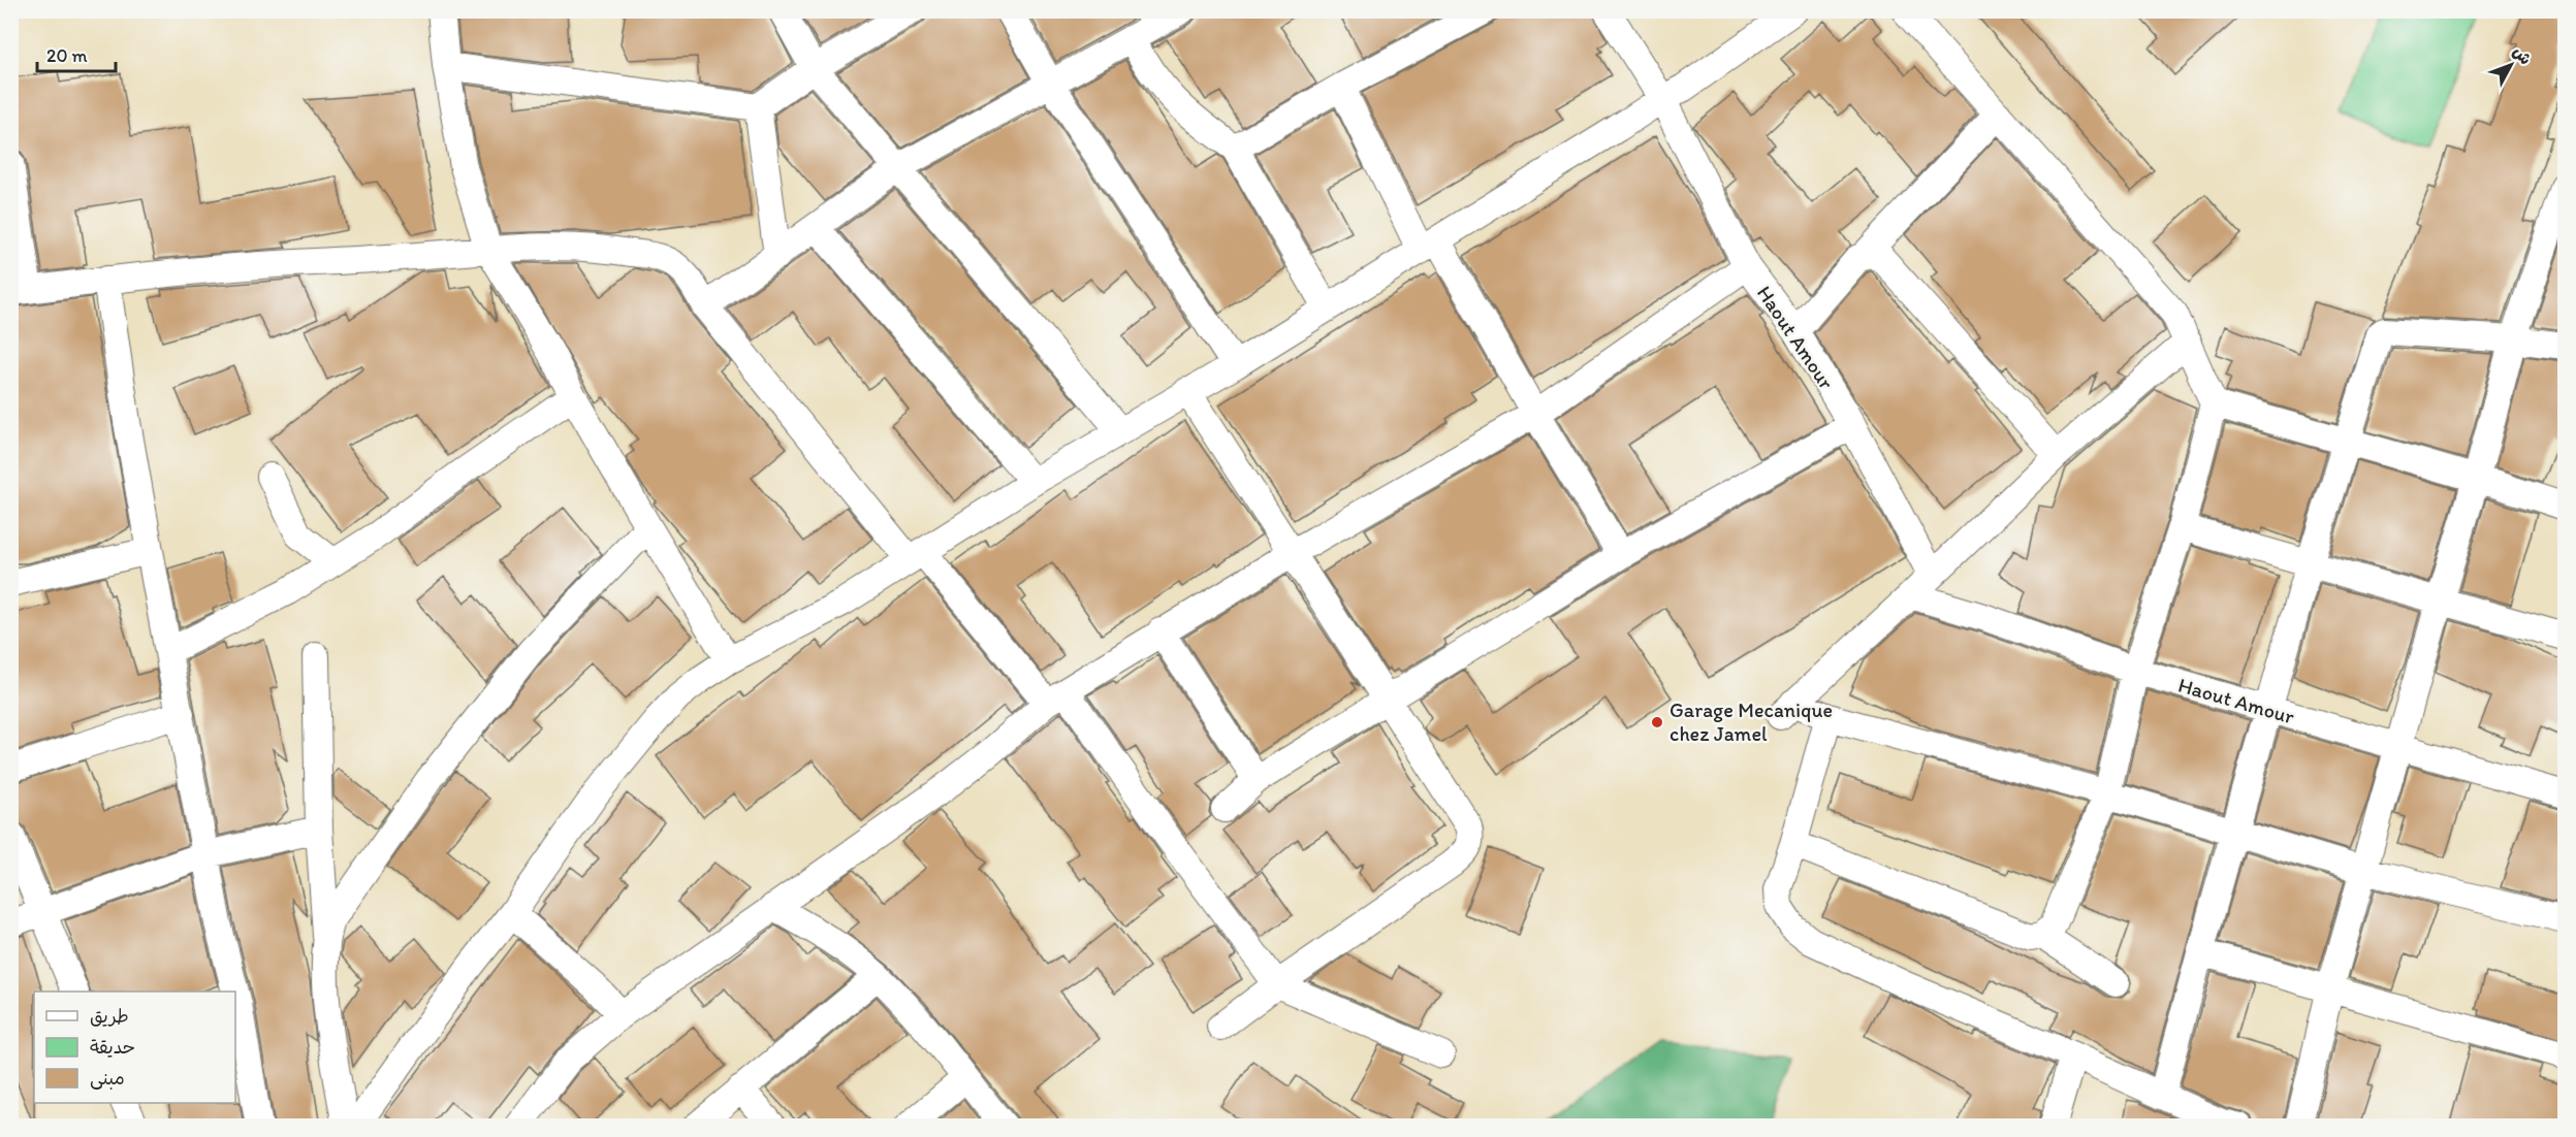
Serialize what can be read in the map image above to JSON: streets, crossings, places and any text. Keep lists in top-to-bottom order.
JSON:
{
  "streets": {
    "street": ["Haout Amour"]
  },
  "places": ["Garage Mecanique chez Jamel"],
  "legend": ["طريق", "حديقة", "مبنى"],
  "scale_bar": "20 m",
  "north": "top right"
}
